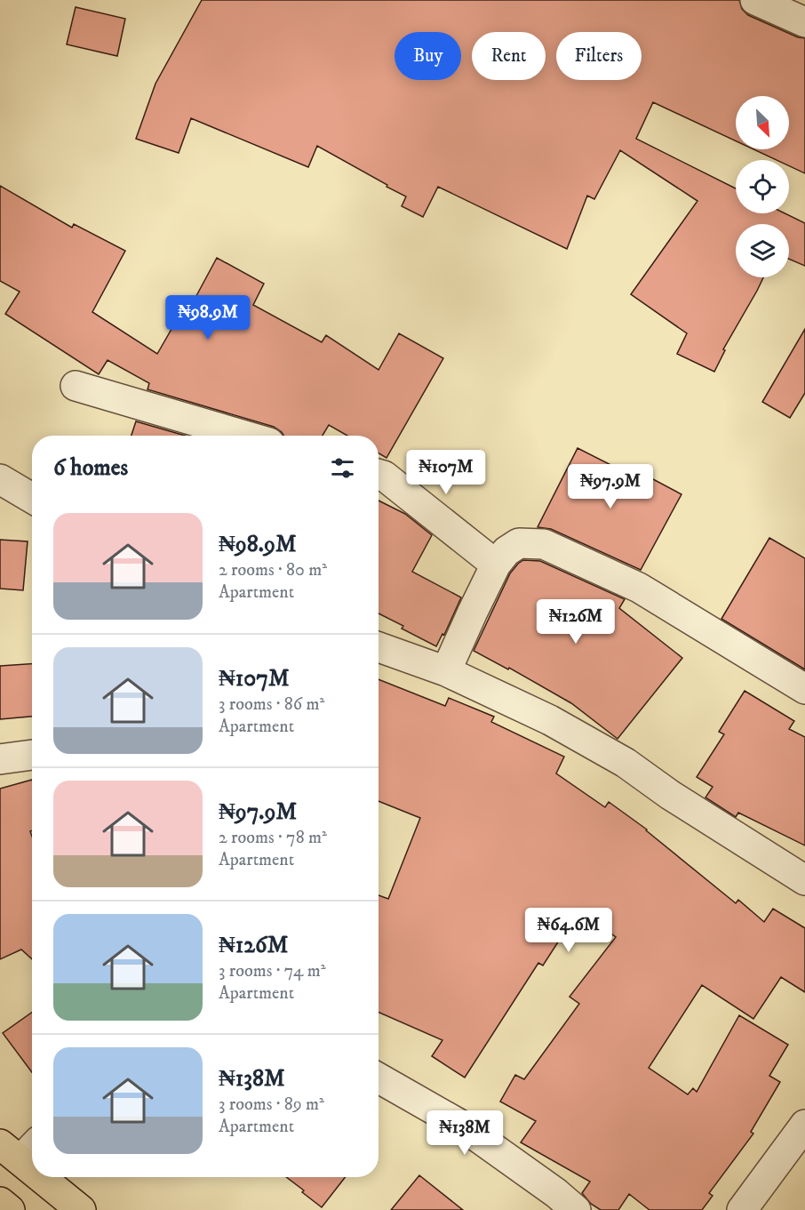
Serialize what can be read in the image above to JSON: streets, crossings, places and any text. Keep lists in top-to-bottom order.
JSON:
{
  "north": "bottom right",
  "page": {
    "chip": ["Buy", "Rent", "Filters"],
    "price": [
      "₦98.9M",
      "₦107M",
      "₦97.9M",
      "₦126M",
      "₦64.6M",
      "₦138M"
    ],
    "heading": "6 homes",
    "list": [
      {
        "name": "₦98.9M",
        "note": "2 rooms · 80 m² · Apartment"
      },
      {
        "name": "₦107M",
        "note": "3 rooms · 86 m² · Apartment"
      },
      {
        "name": "₦97.9M",
        "note": "2 rooms · 78 m² · Apartment"
      },
      {
        "name": "₦126M",
        "note": "3 rooms · 74 m² · Apartment"
      },
      {
        "name": "₦138M",
        "note": "3 rooms · 89 m² · Apartment"
      }
    ]
  }
}
